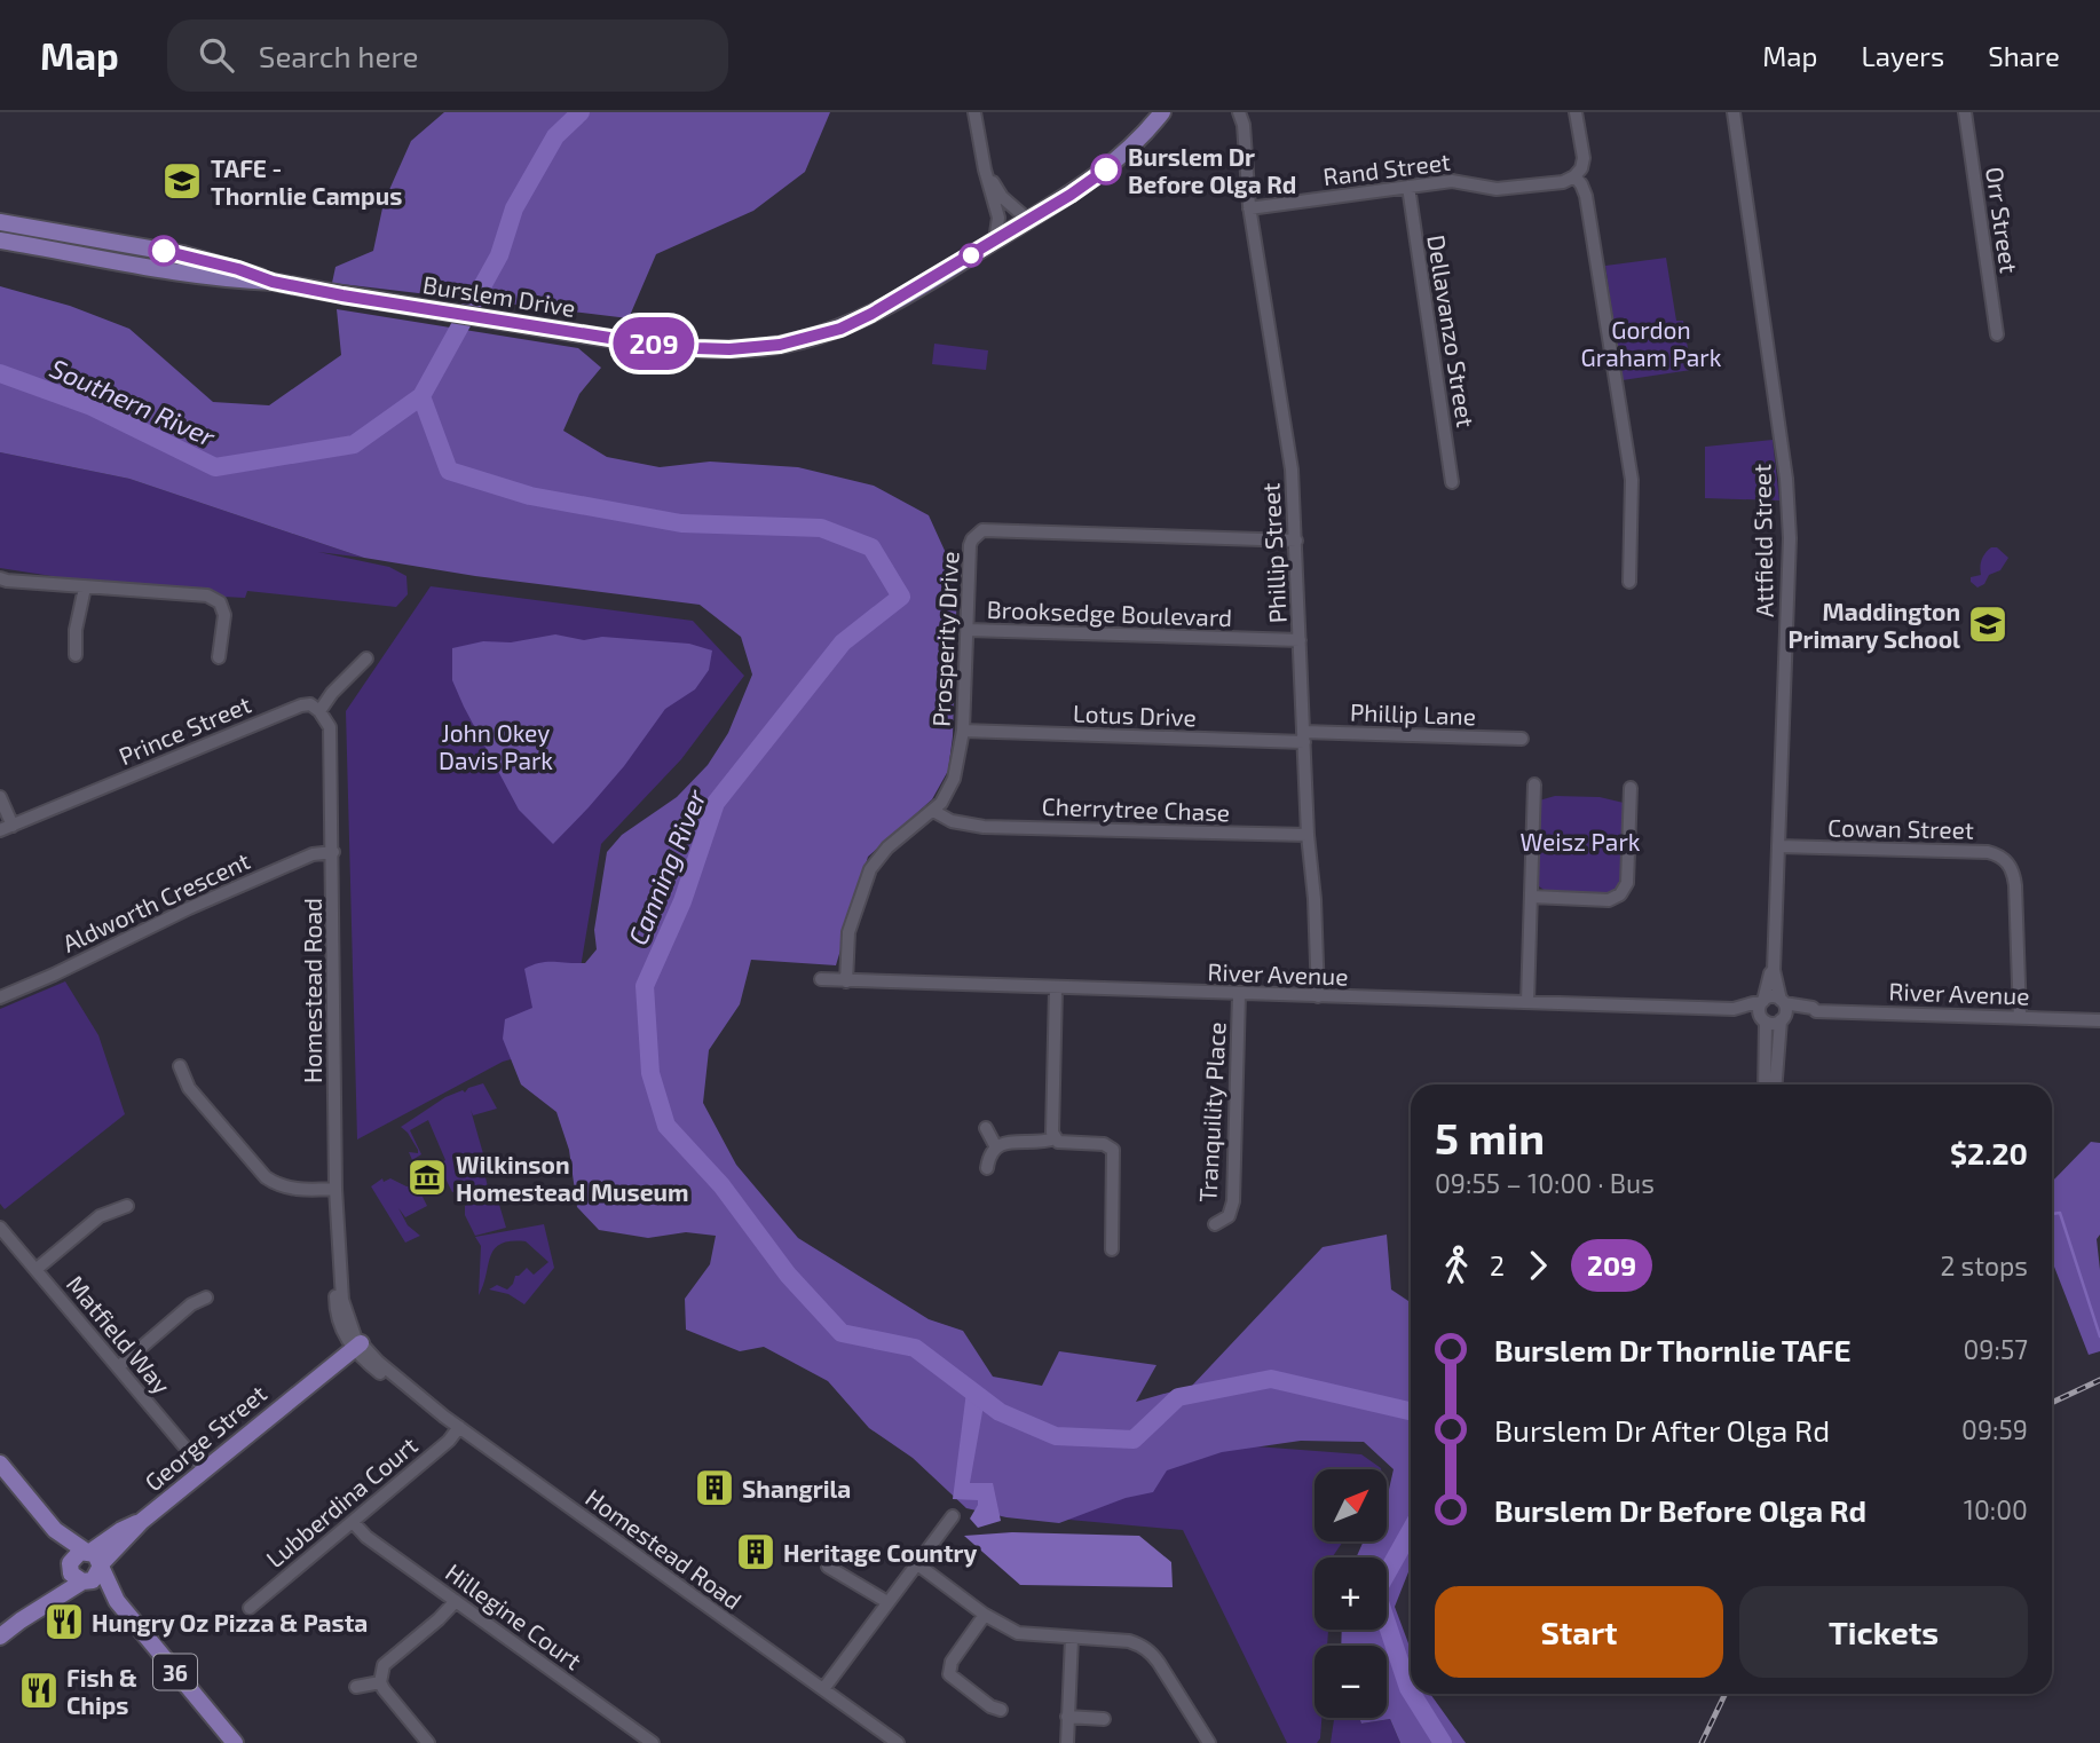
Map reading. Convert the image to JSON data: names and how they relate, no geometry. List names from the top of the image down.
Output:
{
  "streets": {
    "main road": ["Burslem Drive", "George Street", "36"],
    "street": [
      "Rand Street",
      "Orr Street",
      "Dellavanzo Street",
      "Attfield Street",
      "Phillip Street",
      "Brooksedge Boulevard",
      "Prosperity Drive",
      "Phillip Lane",
      "Lotus Drive",
      "Prince Street",
      "Cherrytree Chase",
      "Cowan Street",
      "Aldworth Crescent",
      "River Avenue",
      "Homestead Road",
      "Tranquility Place",
      "Matfield Way",
      "Lubberdina Court",
      "Hillegine Court"
    ]
  },
  "crossings": [
    ["Rand Street", "Dellavanzo Street"],
    ["Rand Street", "Phillip Street"],
    ["Attfield Street", "Cowan Street"],
    ["Attfield Street", "River Avenue"],
    ["Phillip Street", "Brooksedge Boulevard"],
    ["Phillip Street", "Prosperity Drive"],
    ["Phillip Street", "Phillip Lane"],
    ["Phillip Street", "Lotus Drive"],
    ["Phillip Street", "Cherrytree Chase"],
    ["Phillip Street", "River Avenue"],
    ["Brooksedge Boulevard", "Prosperity Drive"],
    ["Prosperity Drive", "Lotus Drive"],
    ["Prosperity Drive", "Cherrytree Chase"],
    ["Prosperity Drive", "River Avenue"],
    ["Phillip Lane", "Lotus Drive"],
    ["Prince Street", "Homestead Road"],
    ["Cowan Street", "River Avenue"],
    ["Aldworth Crescent", "Homestead Road"],
    ["River Avenue", "Tranquility Place"],
    ["Homestead Road", "George Street"],
    ["Homestead Road", "Lubberdina Court"],
    ["Matfield Way", "George Street"],
    ["George Street", "36"],
    ["Lubberdina Court", "Hillegine Court"]
  ],
  "water": ["Southern River", "Canning River"],
  "parks": ["Gordon Graham Park", "John Okey Davis Park", "Weisz Park"],
  "places": {
    "other": ["Burslem Dr Before Olga Rd"],
    "school or university": ["TAFE - Thornlie Campus", "Maddington Primary School"],
    "museum": ["Wilkinson Homestead Museum"],
    "building": ["Shangrila", "Heritage Country"],
    "restaurant": ["Hungry Oz Pizza & Pasta", "Fish & Chips"]
  },
  "lines": ["bus line 209"],
  "north": "top right",
  "page": {
    "header": "Map",
    "search": "Search here",
    "nav": ["Map", "Layers", "Share"],
    "on_map": "209",
    "heading": ["5 min", "09:55 – 10:00 · Bus", "$2.20"],
    "legs": ["2", "209", "2 stops"],
    "list": [
      {
        "name": "Burslem Dr Thornlie TAFE",
        "value": "09:57"
      },
      {
        "name": "Burslem Dr After Olga Rd",
        "value": "09:59"
      },
      {
        "name": "Burslem Dr Before Olga Rd",
        "value": "10:00"
      }
    ],
    "map_buttons": ["+", "−"],
    "buttons": ["Start", "Tickets"]
  }
}
